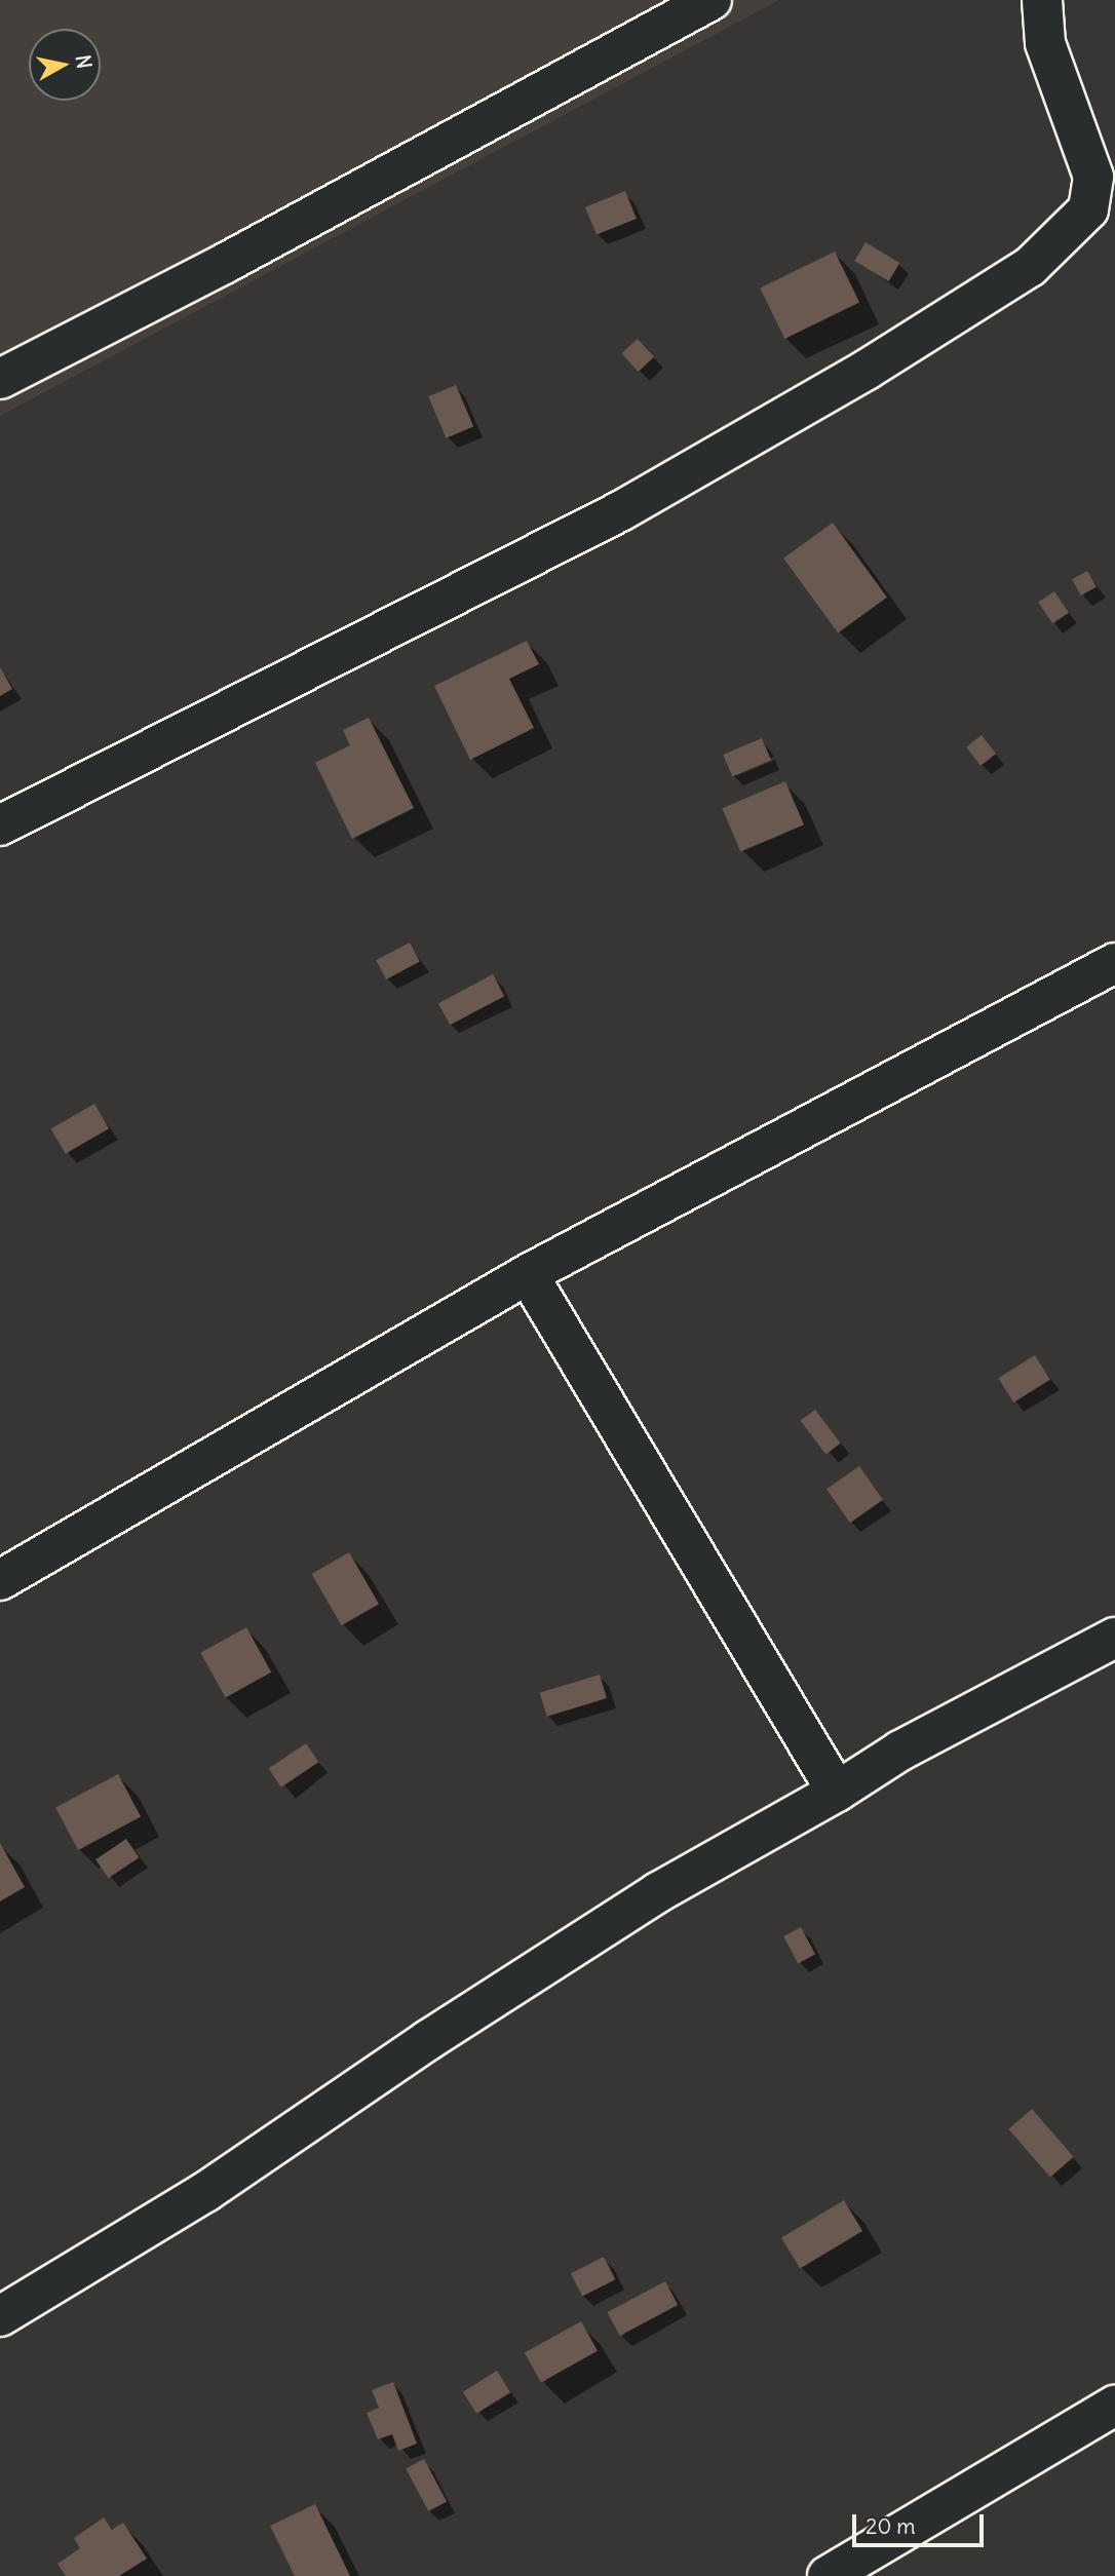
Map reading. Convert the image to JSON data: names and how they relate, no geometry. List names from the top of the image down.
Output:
{
  "scale_bar": "20 m",
  "north": "right"
}
